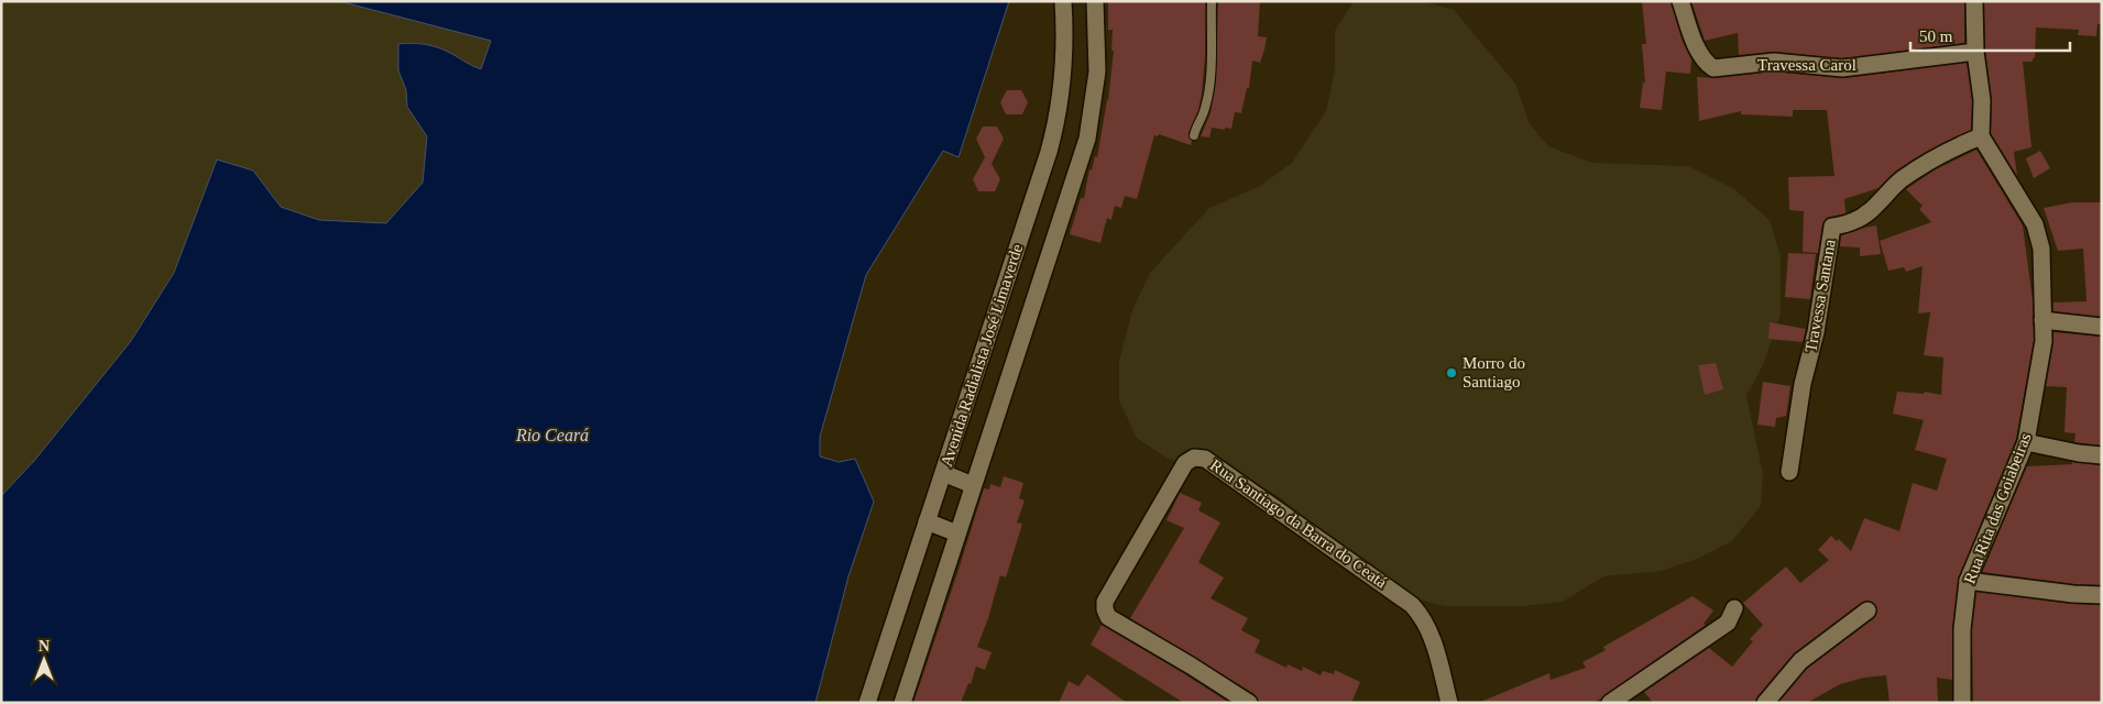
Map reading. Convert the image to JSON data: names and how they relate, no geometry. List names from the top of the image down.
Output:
{
  "streets": {
    "street": [
      "Travessa Carol",
      "Travessa Santana",
      "Avenida Radialista José Limaverde",
      "Rua Rita das Goiabeiras",
      "Rua Santiago da Barra do Ceatá"
    ]
  },
  "crossings": [
    ["Travessa Santana", "Rua Rita das Goiabeiras"]
  ],
  "water": ["Rio Ceará"],
  "places": ["Morro do Santiago"],
  "scale_bar": "50 m",
  "north": "top"
}
